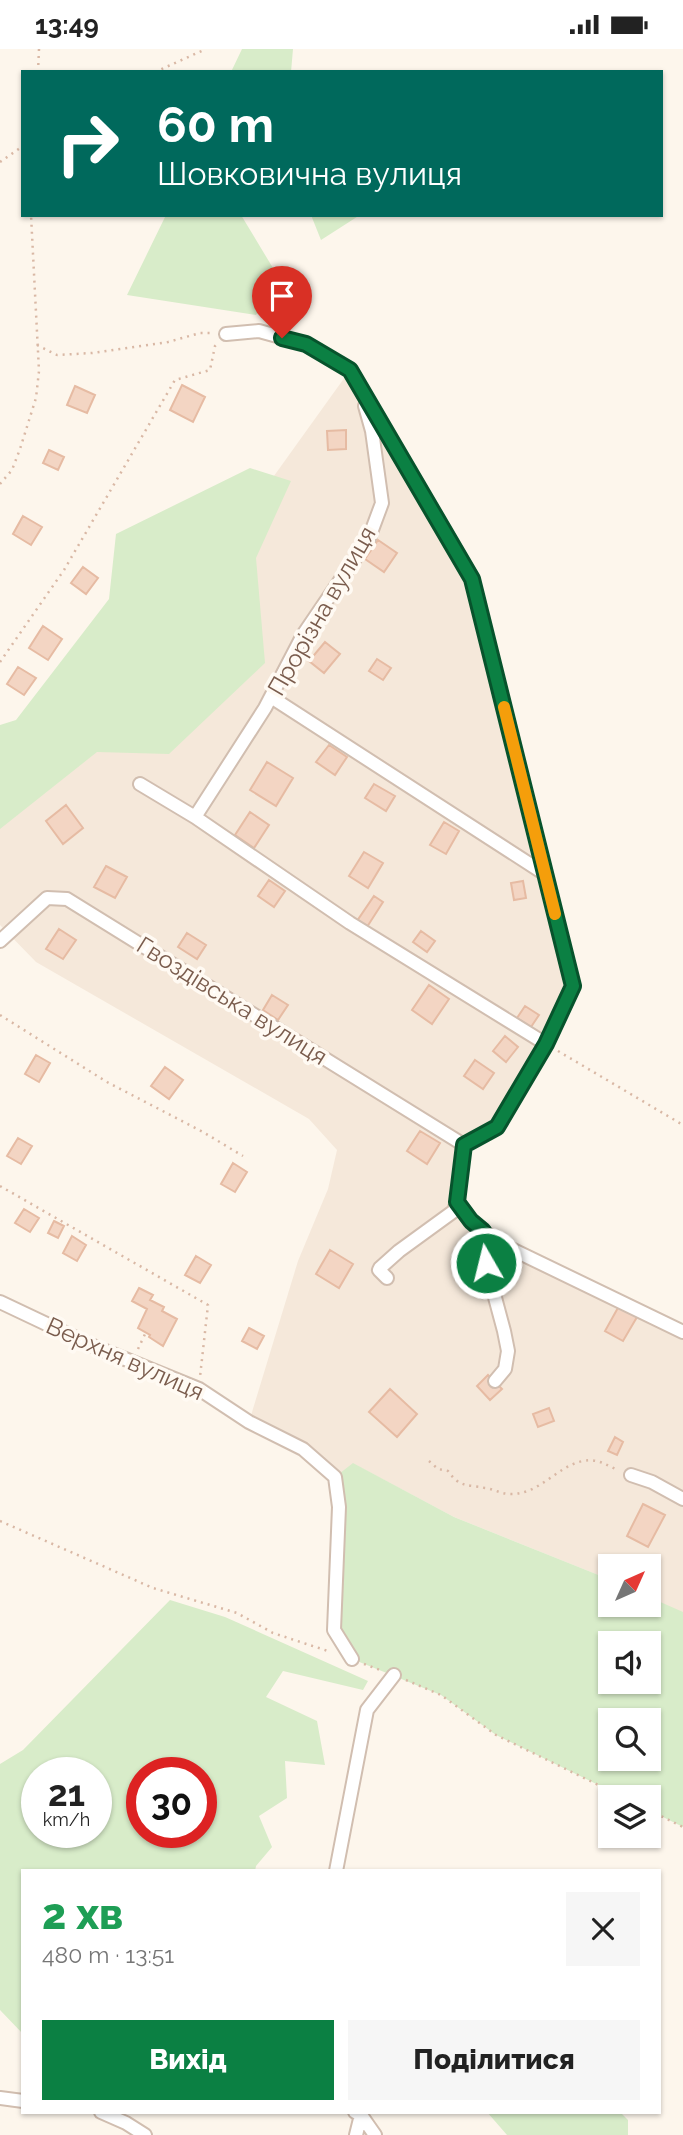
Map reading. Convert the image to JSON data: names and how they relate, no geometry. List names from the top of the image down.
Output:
{
  "streets": {
    "street": ["Прорізна вулиця", "Гвоздівська вулиця", "Верхня вулиця"]
  },
  "north": "top right",
  "page": {
    "status": "13:49",
    "turn": ["60 m", "Шовковична вулиця"],
    "speed": "21 km/h",
    "limit": "30",
    "heading": ["2 хв", "480 m · 13:51"],
    "buttons": ["Вихід", "Поділитися"]
  }
}
